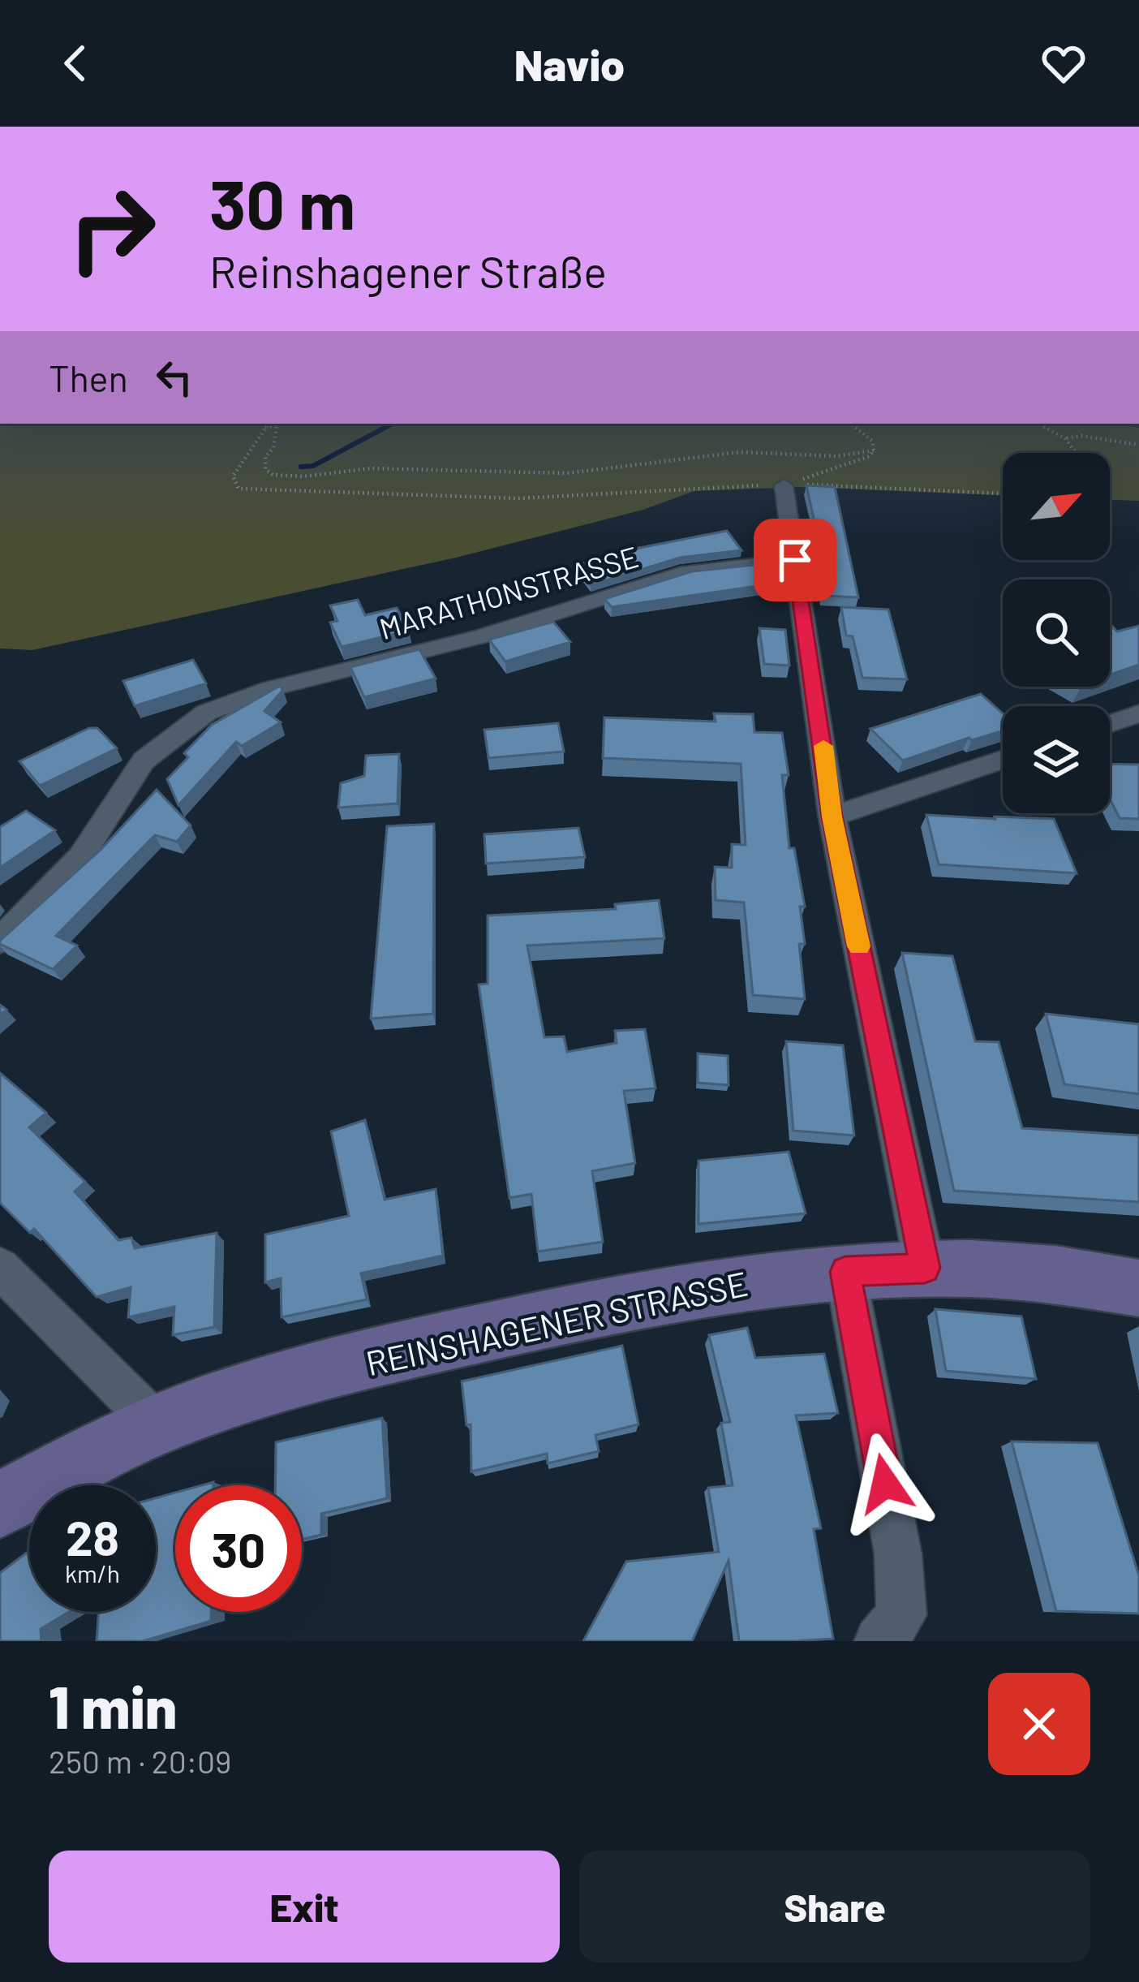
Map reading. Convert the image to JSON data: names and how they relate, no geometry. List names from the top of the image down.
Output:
{
  "streets": {
    "main road": ["REINSHAGENER STRASSE"],
    "street": ["MARATHONSTRASSE"]
  },
  "north": "top right",
  "page": {
    "header": "Navio",
    "turn": ["30 m", "Reinshagener Straße"],
    "then": "Then",
    "speed": "28 km/h",
    "limit": "30",
    "heading": ["1 min", "250 m · 20:09"],
    "buttons": ["Exit", "Share"]
  }
}
